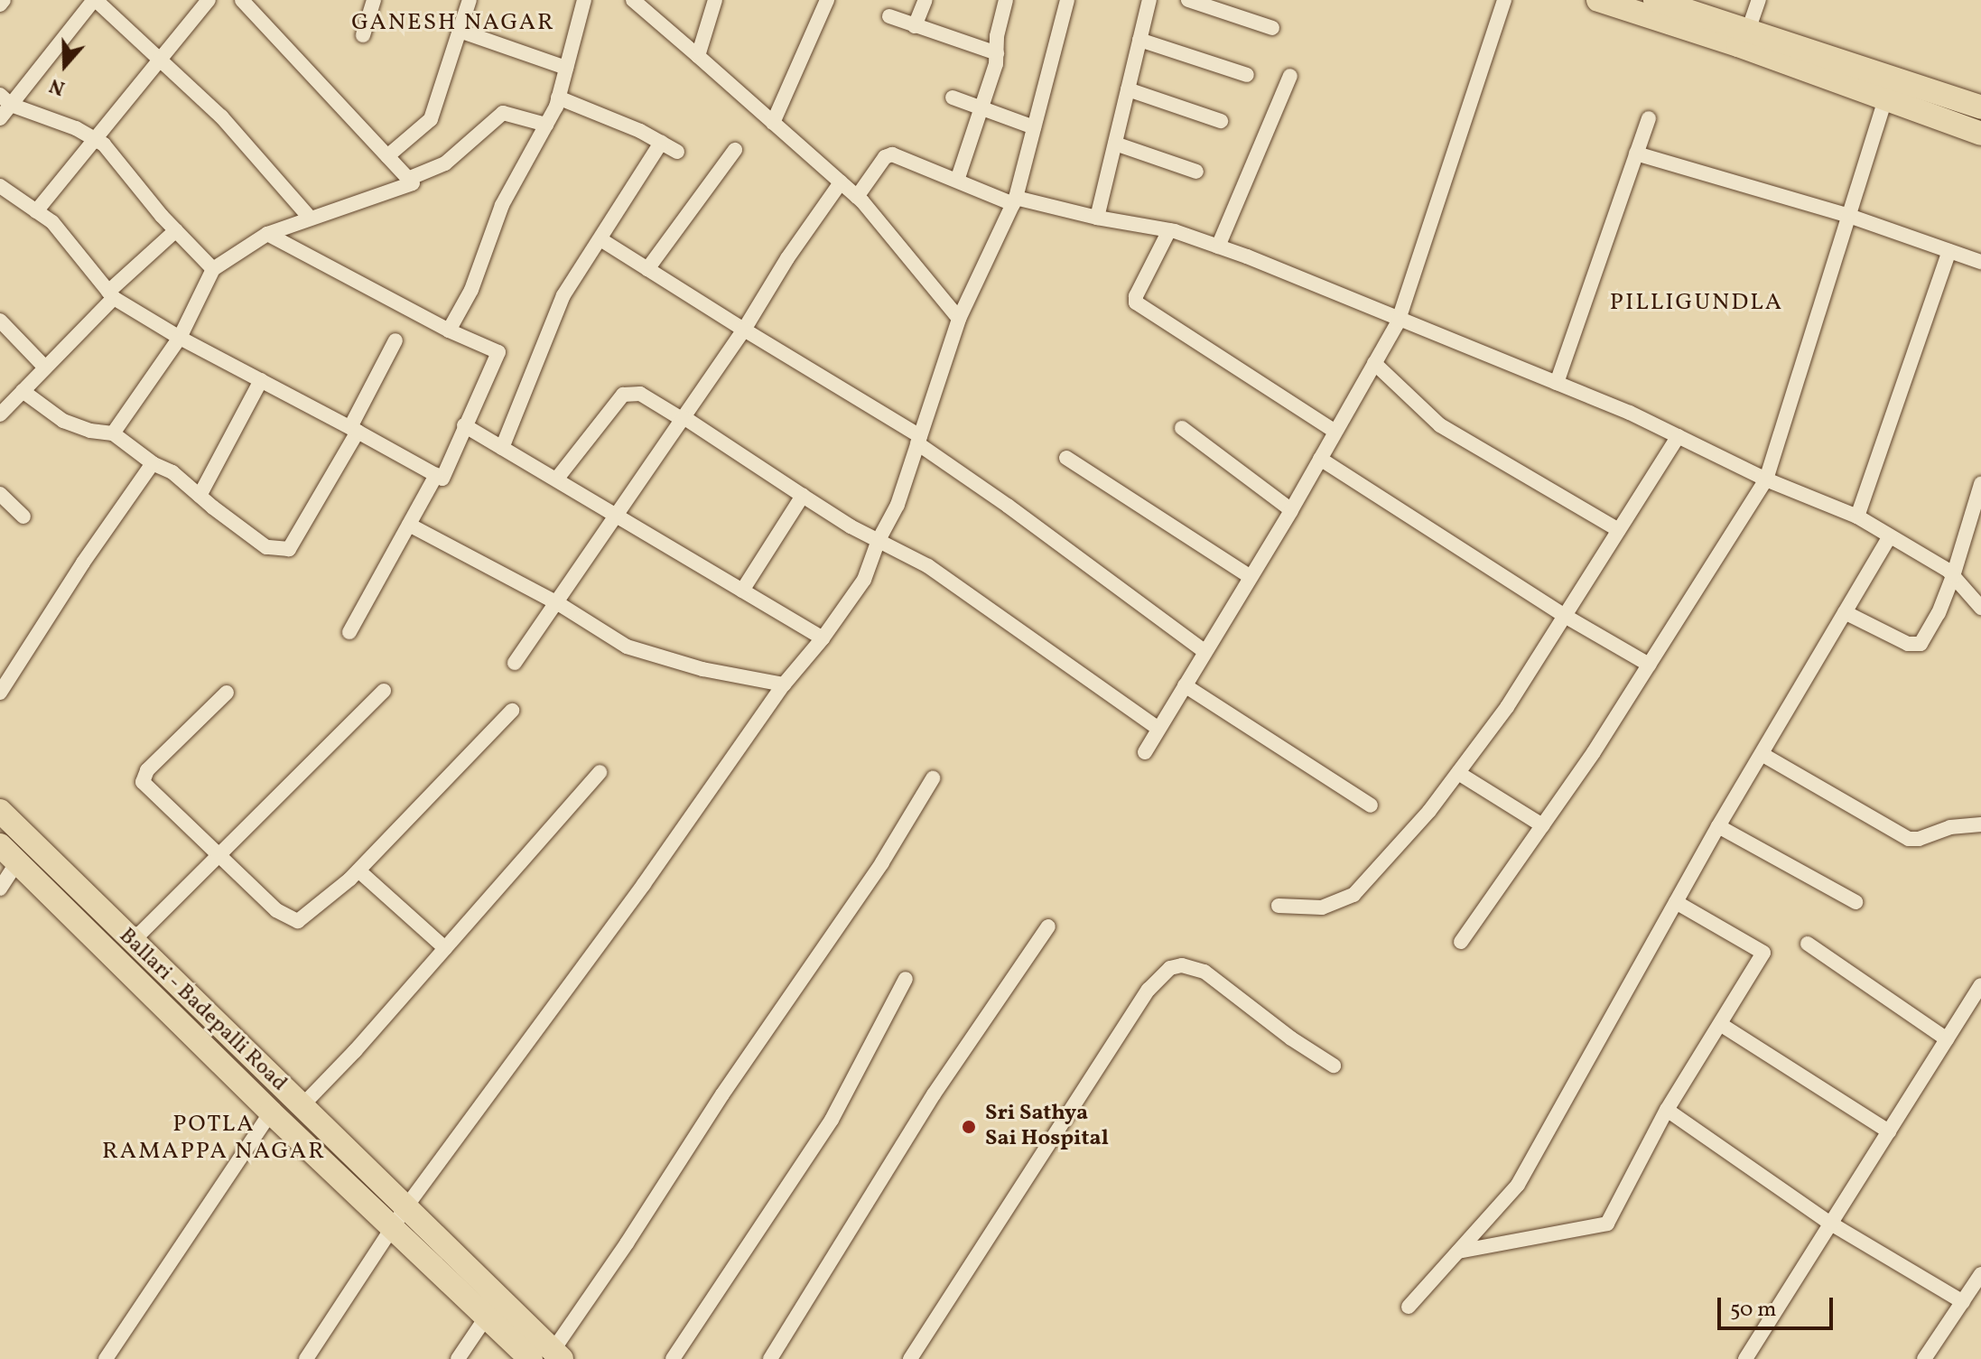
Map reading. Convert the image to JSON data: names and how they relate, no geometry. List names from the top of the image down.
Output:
{
  "streets": {
    "highway": ["Ballari - Badepalli Road"]
  },
  "districts": ["GANESH NAGAR", "PILLIGUNDLA", "POTLA RAMAPPA NAGAR"],
  "places": ["Sri Sathya Sai Hospital"],
  "scale_bar": "50 m",
  "north": "bottom"
}
